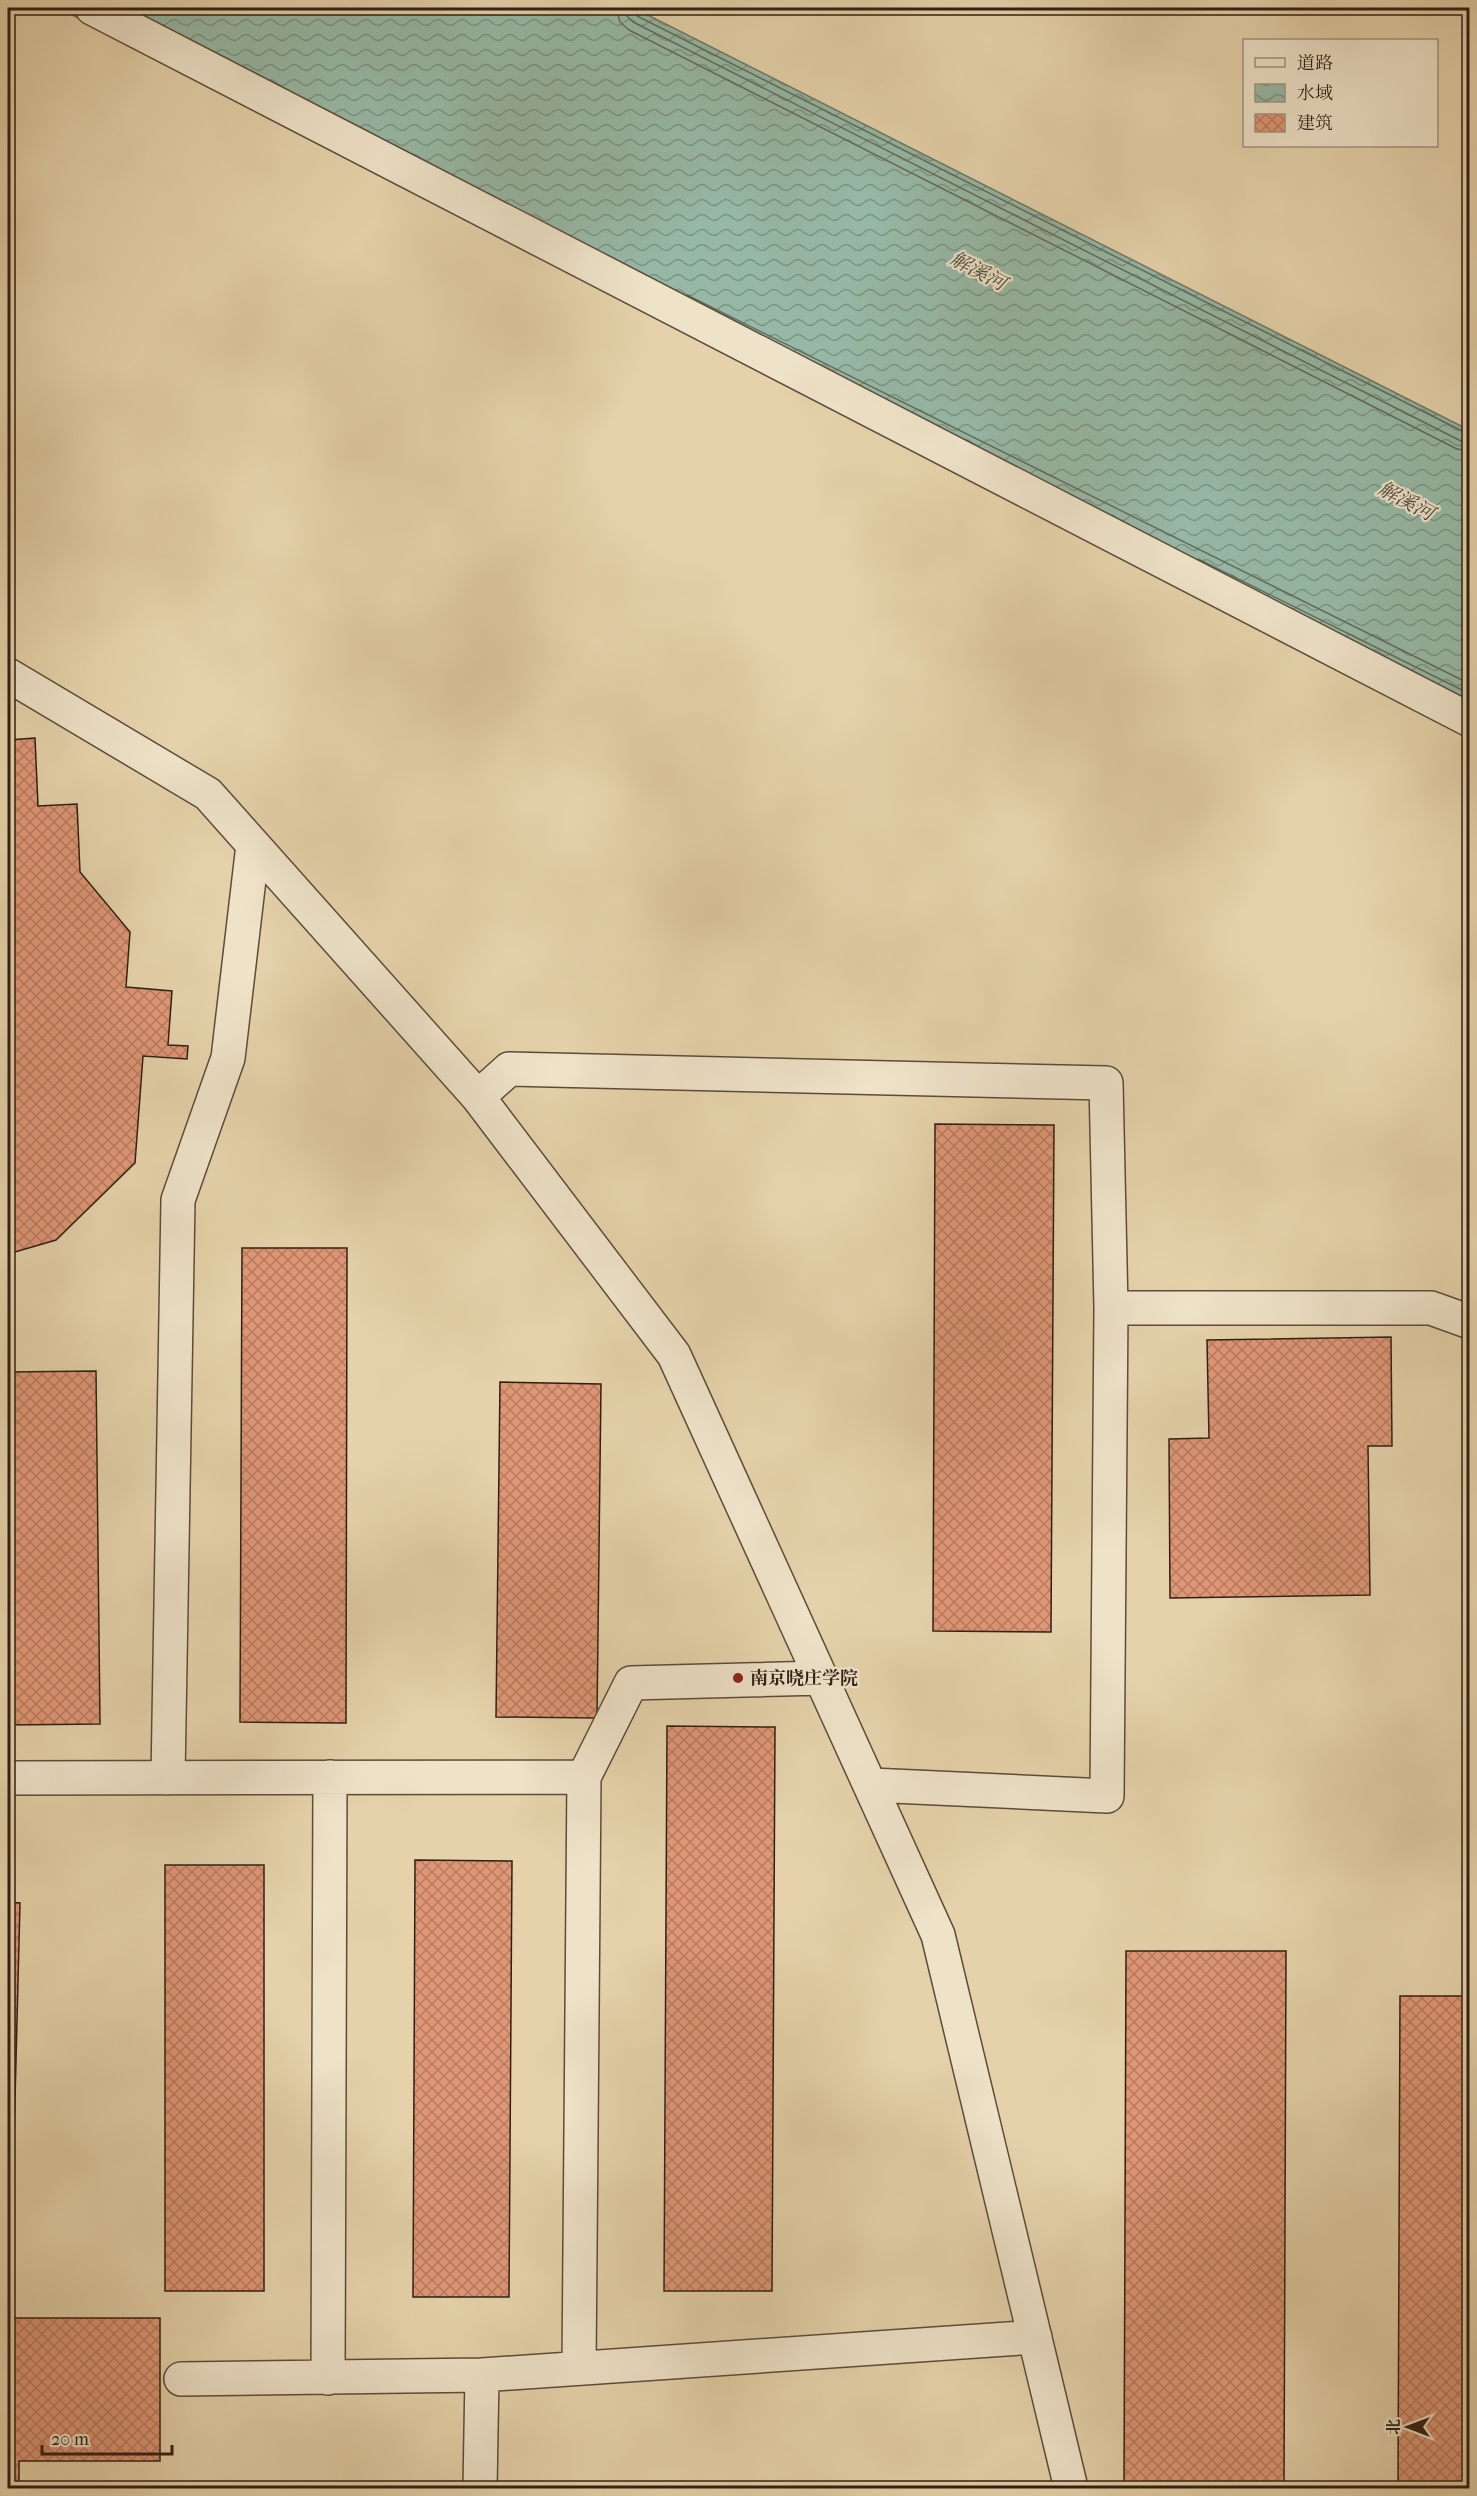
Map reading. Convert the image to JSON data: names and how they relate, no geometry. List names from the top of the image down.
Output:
{
  "water": ["解溪河"],
  "places": ["南京晓庄学院"],
  "legend": ["道路", "水域", "建筑"],
  "scale_bar": "20 m",
  "north": "left"
}
